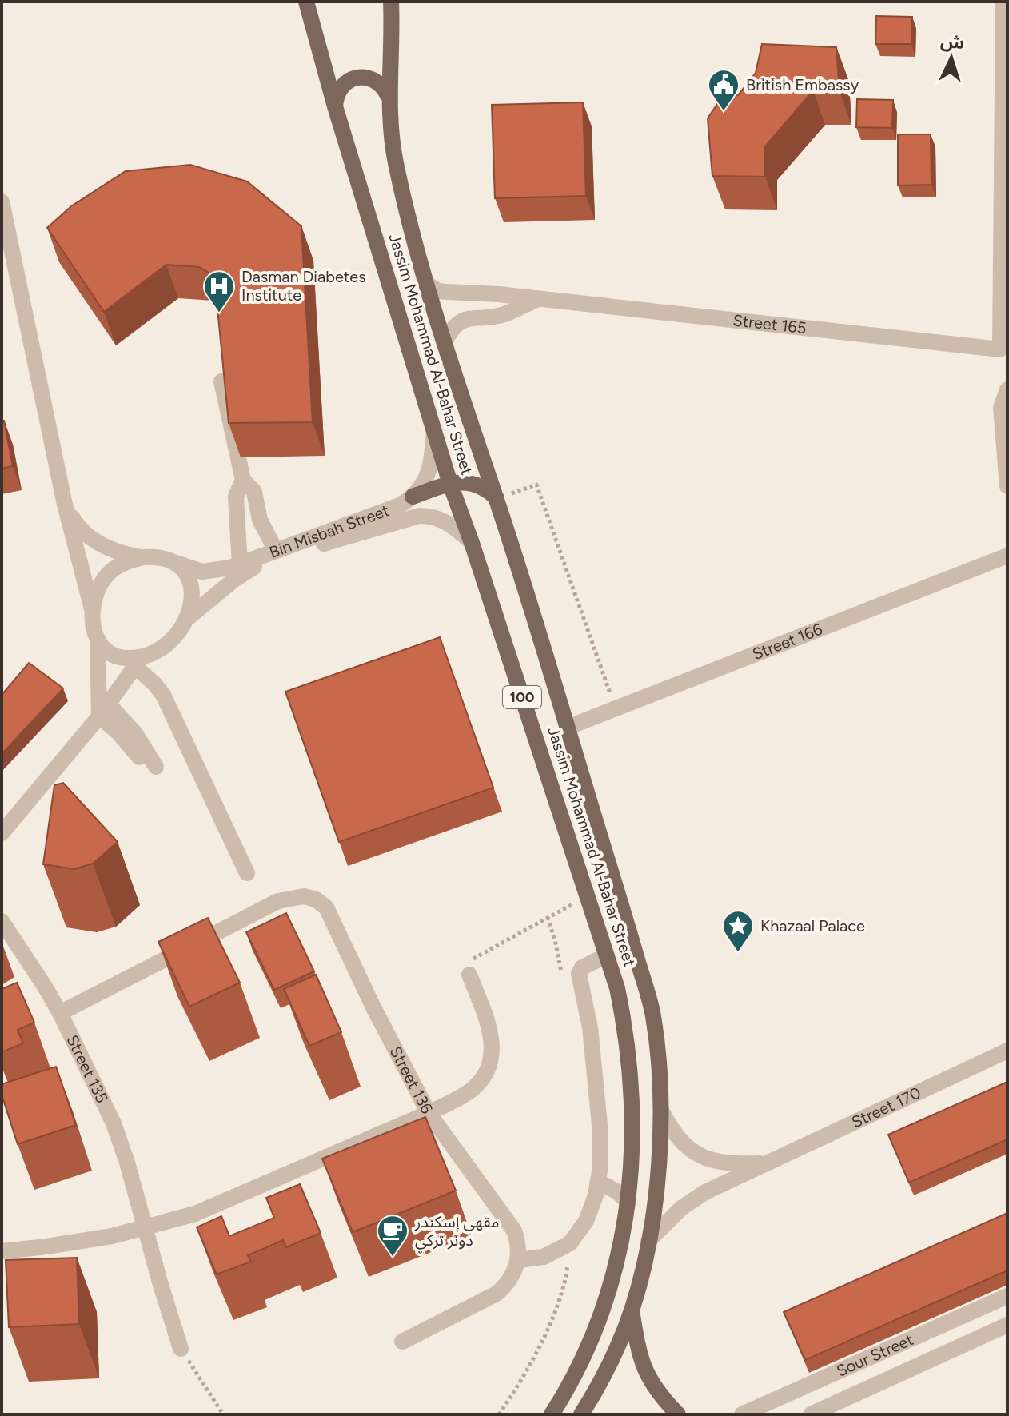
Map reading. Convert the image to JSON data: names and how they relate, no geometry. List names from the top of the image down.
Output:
{
  "streets": {
    "main road": ["Jassim Mohammad Al-Bahar Street", "100"],
    "street": [
      "Street 165",
      "Bin Misbah Street",
      "Street 166",
      "Street 135",
      "Street 136",
      "Street 170",
      "Sour Street"
    ]
  },
  "crossings": [
    ["Street 165", "Jassim Mohammad Al-Bahar Street"],
    ["Jassim Mohammad Al-Bahar Street", "Bin Misbah Street"],
    ["Jassim Mohammad Al-Bahar Street", "Street 166"],
    ["Jassim Mohammad Al-Bahar Street", "Street 170"],
    ["Street 135", "Street 136"]
  ],
  "places": {
    "public building": ["British Embassy"],
    "hospital": ["Dasman Diabetes Institute"],
    "place": ["Khazaal Palace"],
    "cafe": ["مقهى إسكندر دونر تركي"]
  },
  "north": "top"
}
